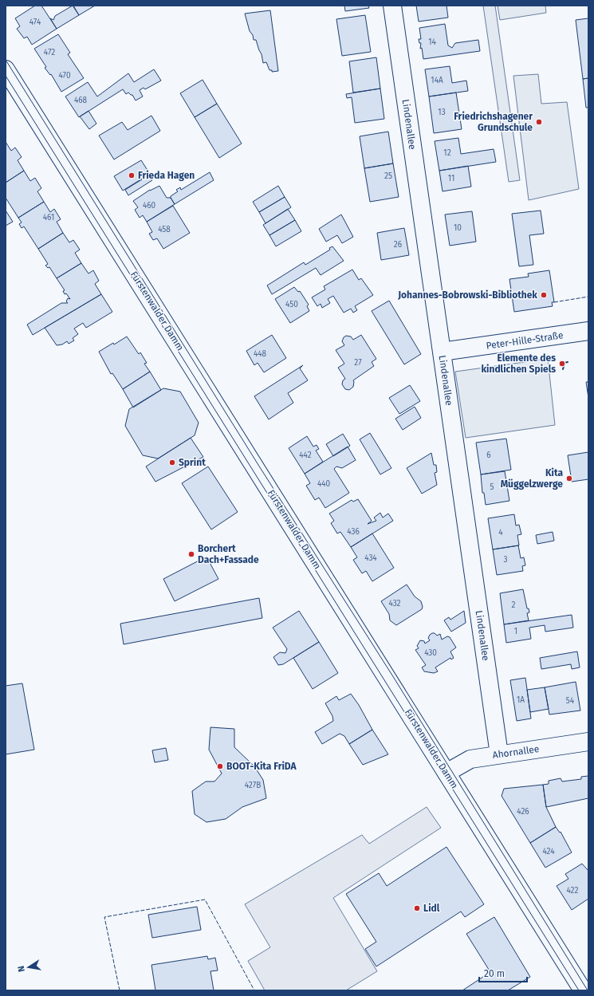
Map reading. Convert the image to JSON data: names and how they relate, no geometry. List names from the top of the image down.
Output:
{
  "streets": {
    "main road": [
      "Lindenallee",
      "Fürstenwalder Damm",
      "Peter-Hille-Straße",
      "Ahornallee"
    ]
  },
  "crossings": [
    ["Lindenallee", "Peter-Hille-Straße"],
    ["Lindenallee", "Ahornallee"],
    ["Fürstenwalder Damm", "Ahornallee"]
  ],
  "places": [
    "Friedrichshagener Grundschule",
    "Frieda Hagen",
    "Johannes-Bobrowski-Bibliothek",
    "Elemente des kindlichen Spiels",
    "Sprint",
    "Kita Müggelzwerge",
    "Borchert Dach+Fassade",
    "BOOT-Kita FriDA",
    "Lidl"
  ],
  "house_numbers": [
    "474",
    "14",
    "472",
    "470",
    "14A",
    "468",
    "13",
    "12",
    "25",
    "11",
    "460",
    "461",
    "10",
    "458",
    "26",
    "450",
    "448",
    "27",
    "442",
    "6",
    "440",
    "5",
    "436",
    "4",
    "434",
    "3",
    "432",
    "2",
    "1",
    "430",
    "1A",
    "54",
    "427B",
    "426",
    "424",
    "422"
  ],
  "scale_bar": "20 m",
  "north": "left"
}
